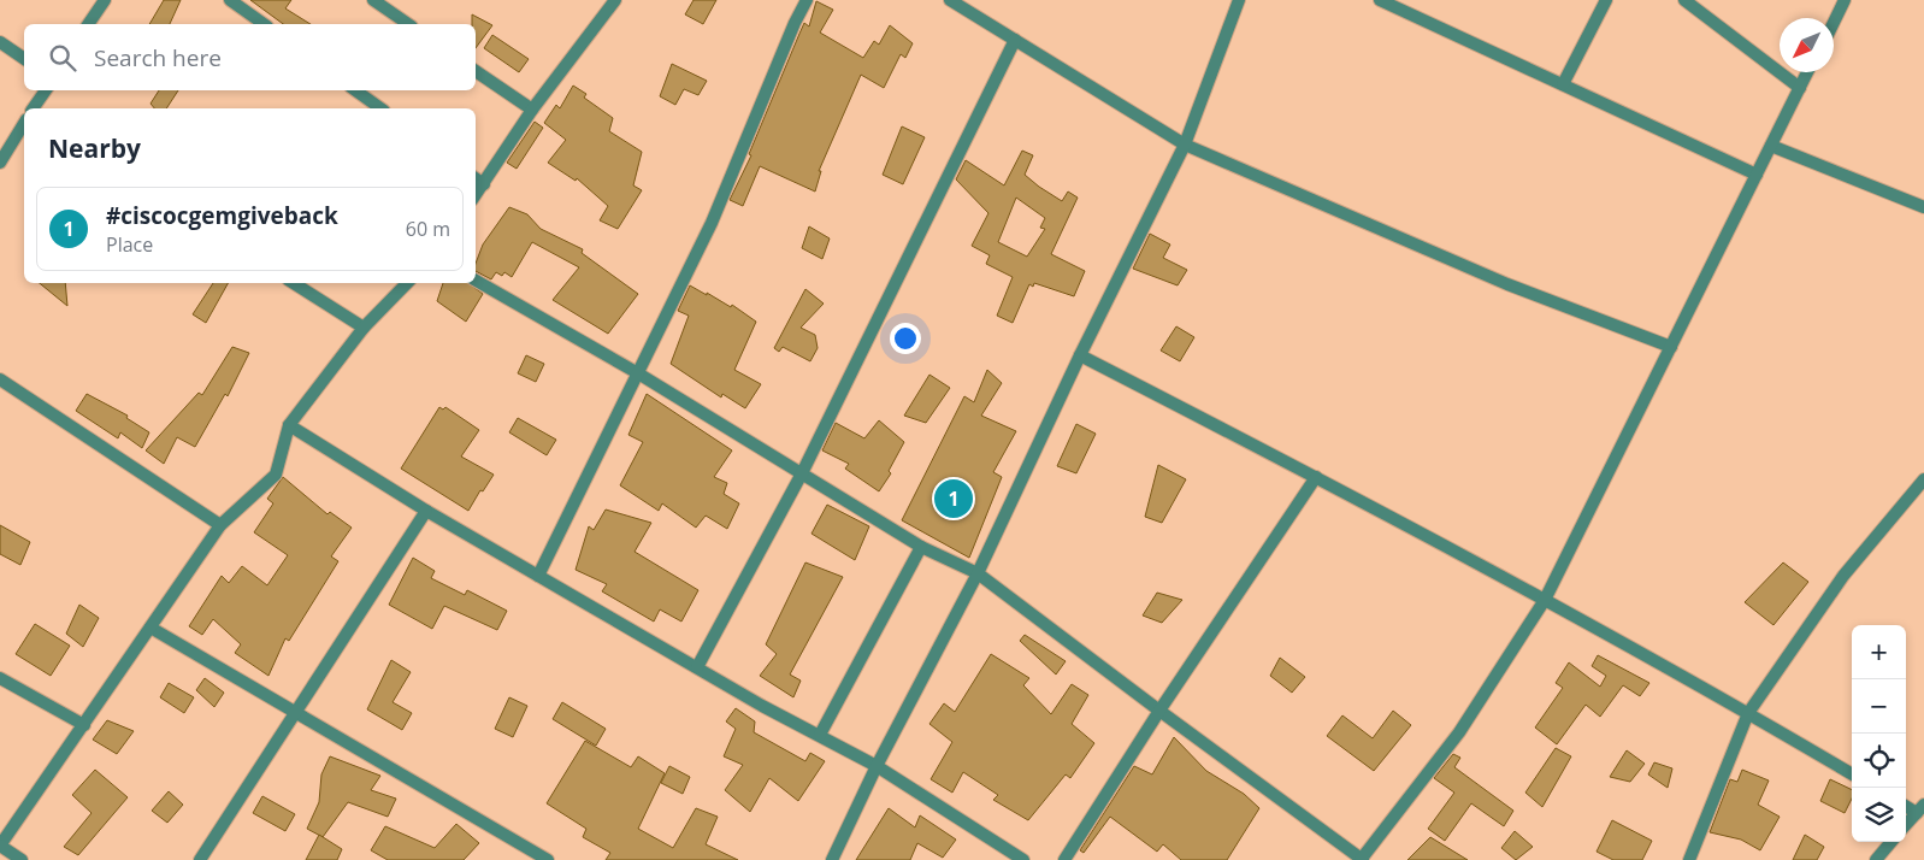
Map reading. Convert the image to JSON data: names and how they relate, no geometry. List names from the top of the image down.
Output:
{
  "north": "bottom left",
  "page": {
    "search": "Search here",
    "heading": "Nearby",
    "list": [
      {
        "mark": "1",
        "name": "#ciscocgemgiveback",
        "note": "Place",
        "value": "60 m"
      }
    ],
    "pins": "1",
    "map_buttons": ["+", "−"]
  }
}
